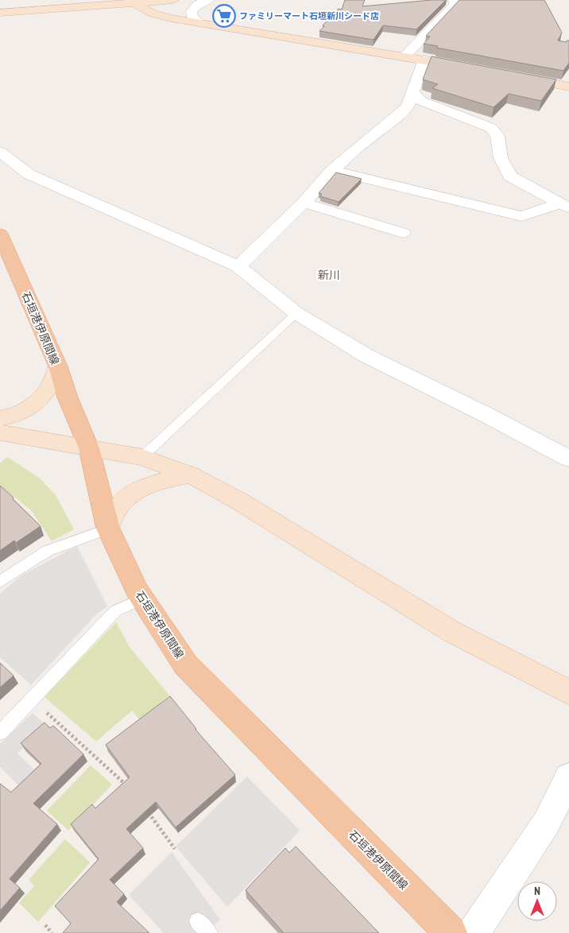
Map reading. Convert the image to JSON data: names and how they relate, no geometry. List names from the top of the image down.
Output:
{
  "streets": {
    "main road": ["石垣港伊原間線"]
  },
  "districts": ["新川"],
  "places": {
    "supermarket": ["ファミリーマート石垣新川シード店"]
  },
  "north": "top"
}
